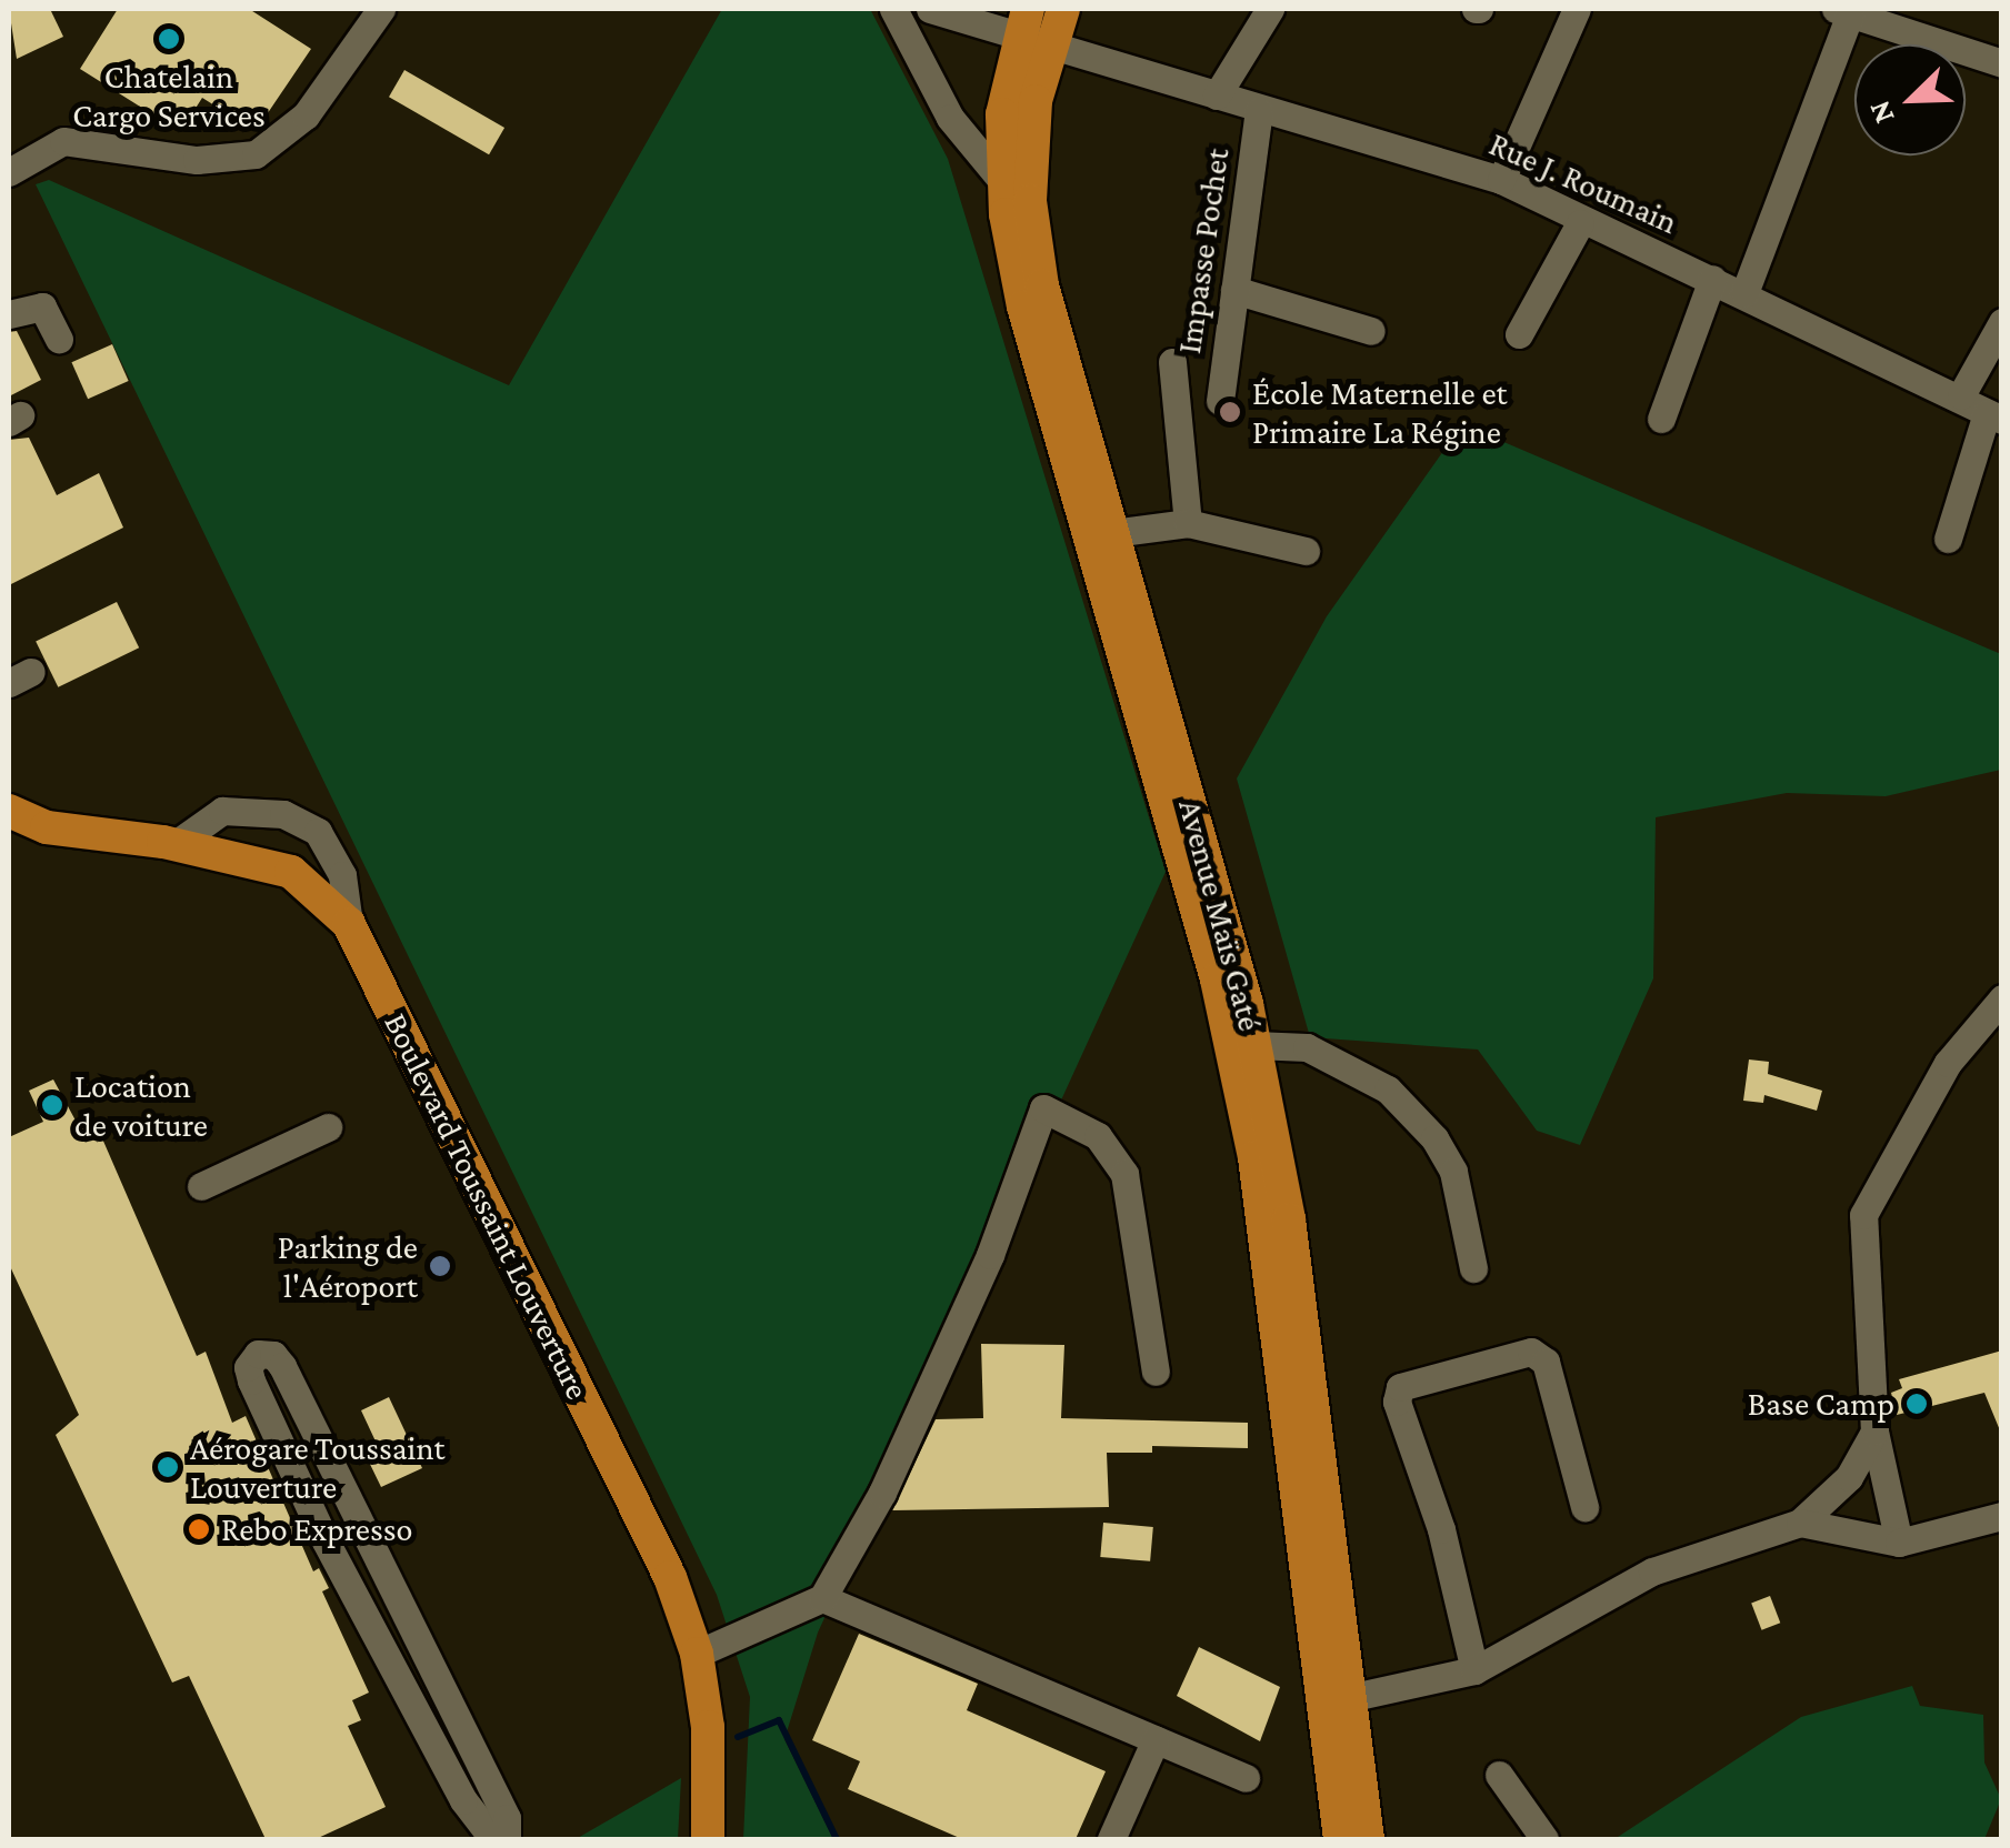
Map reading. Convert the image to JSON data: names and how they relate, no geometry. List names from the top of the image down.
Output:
{
  "streets": {
    "main road": ["Avenue Maïs Gaté", "Boulevard Toussaint Louverture"],
    "street": ["Rue J. Roumain", "Impasse Pochet"]
  },
  "crossings": [
    ["Rue J. Roumain", "Impasse Pochet"],
    ["Rue J. Roumain", "Avenue Maïs Gaté"]
  ],
  "places": [
    "Chatelain Cargo Services",
    "École Maternelle et Primaire La Régine",
    "Location de voiture",
    "Parking de l'Aéroport",
    "Base Camp",
    "Aérogare Toussaint Louverture",
    "Rebo Expresso"
  ],
  "north": "bottom left"
}
